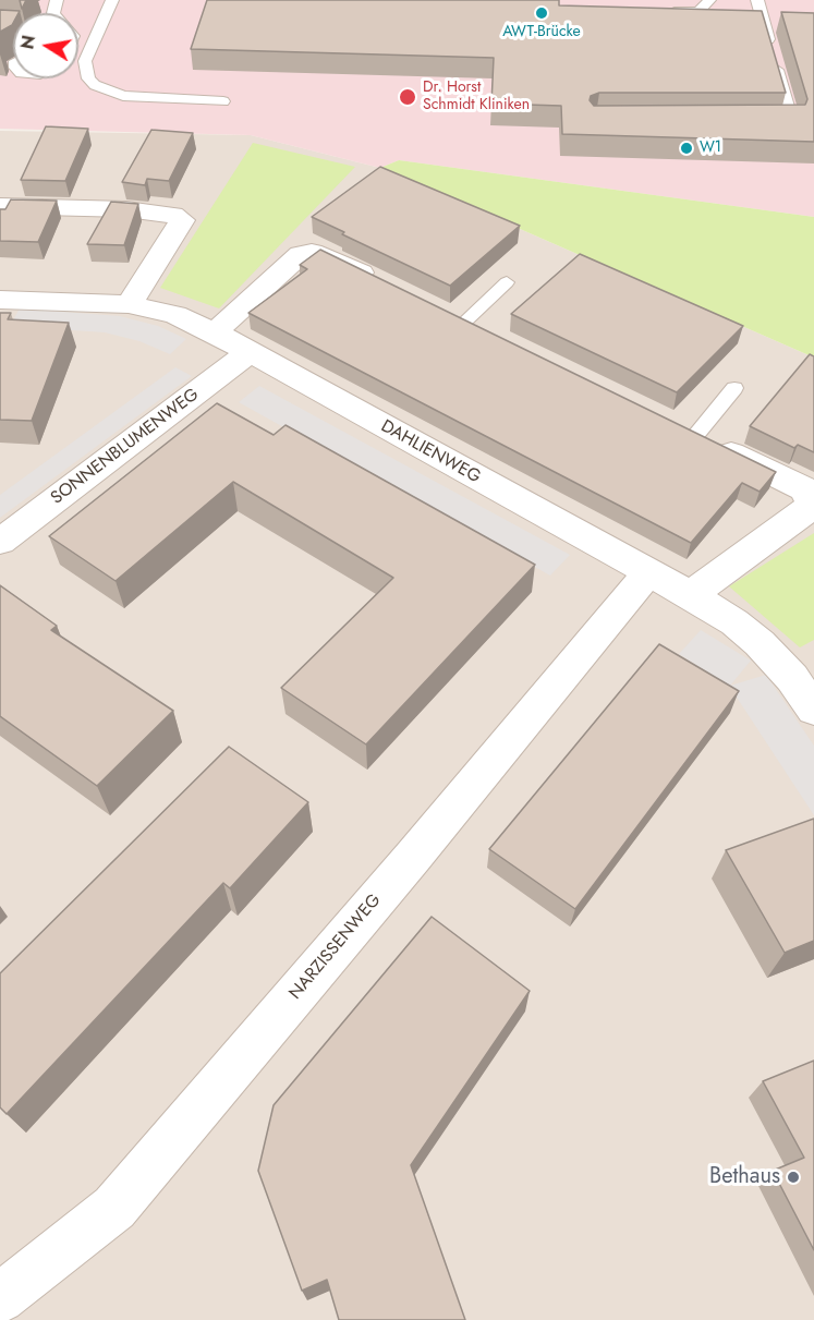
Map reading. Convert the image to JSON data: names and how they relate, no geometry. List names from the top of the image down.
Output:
{
  "streets": {
    "street": ["SONNENBLUMENWEG", "DAHLIENWEG", "NARZISSENWEG"]
  },
  "crossings": [
    ["SONNENBLUMENWEG", "DAHLIENWEG"],
    ["DAHLIENWEG", "NARZISSENWEG"]
  ],
  "places": [
    "AWT-Brücke",
    "Dr. Horst Schmidt Kliniken",
    "W1",
    "Bethaus"
  ],
  "north": "left"
}
